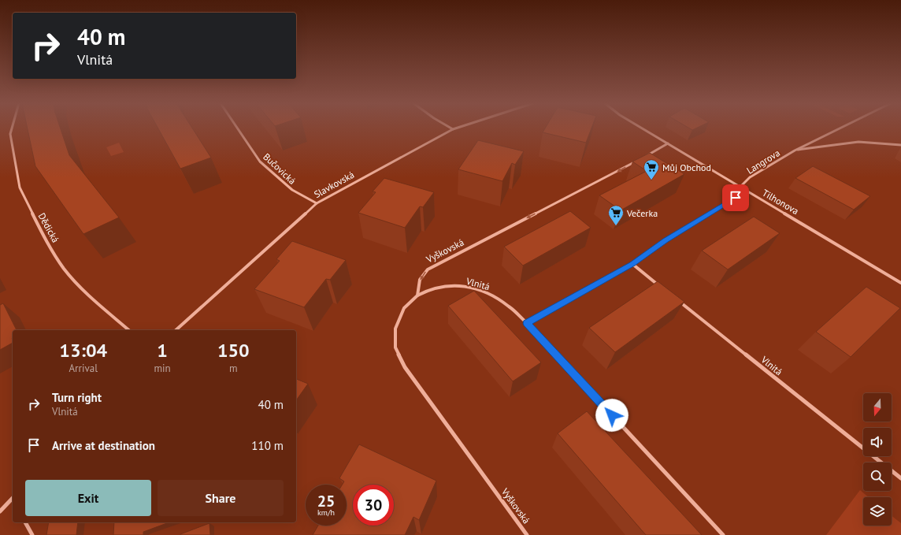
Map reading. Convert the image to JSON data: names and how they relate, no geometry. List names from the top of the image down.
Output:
{
  "streets": {
    "street": [
      "Langrova",
      "Bučovická",
      "Slavkovská",
      "Tilhonova",
      "Dědická",
      "Vyškovská",
      "Vlnitá"
    ]
  },
  "crossings": [
    ["Langrova", "Tilhonova"],
    ["Bučovická", "Slavkovská"],
    ["Vyškovská", "Vlnitá"]
  ],
  "one_way": ["Vyškovská"],
  "places": {
    "supermarket": ["Můj Obchod", "Večerka"]
  },
  "north": "bottom",
  "page": {
    "turn": ["40 m", "Vlnitá"],
    "eta": [
      "13:04",
      "Arrival",
      "1",
      "min",
      "150",
      "m"
    ],
    "list": [
      {
        "name": "Turn right",
        "note": "Vlnitá",
        "value": "40 m"
      },
      {
        "name": "Arrive at destination",
        "value": "110 m"
      }
    ],
    "buttons": ["Exit", "Share"],
    "speed": "25 km/h",
    "limit": "30"
  }
}
